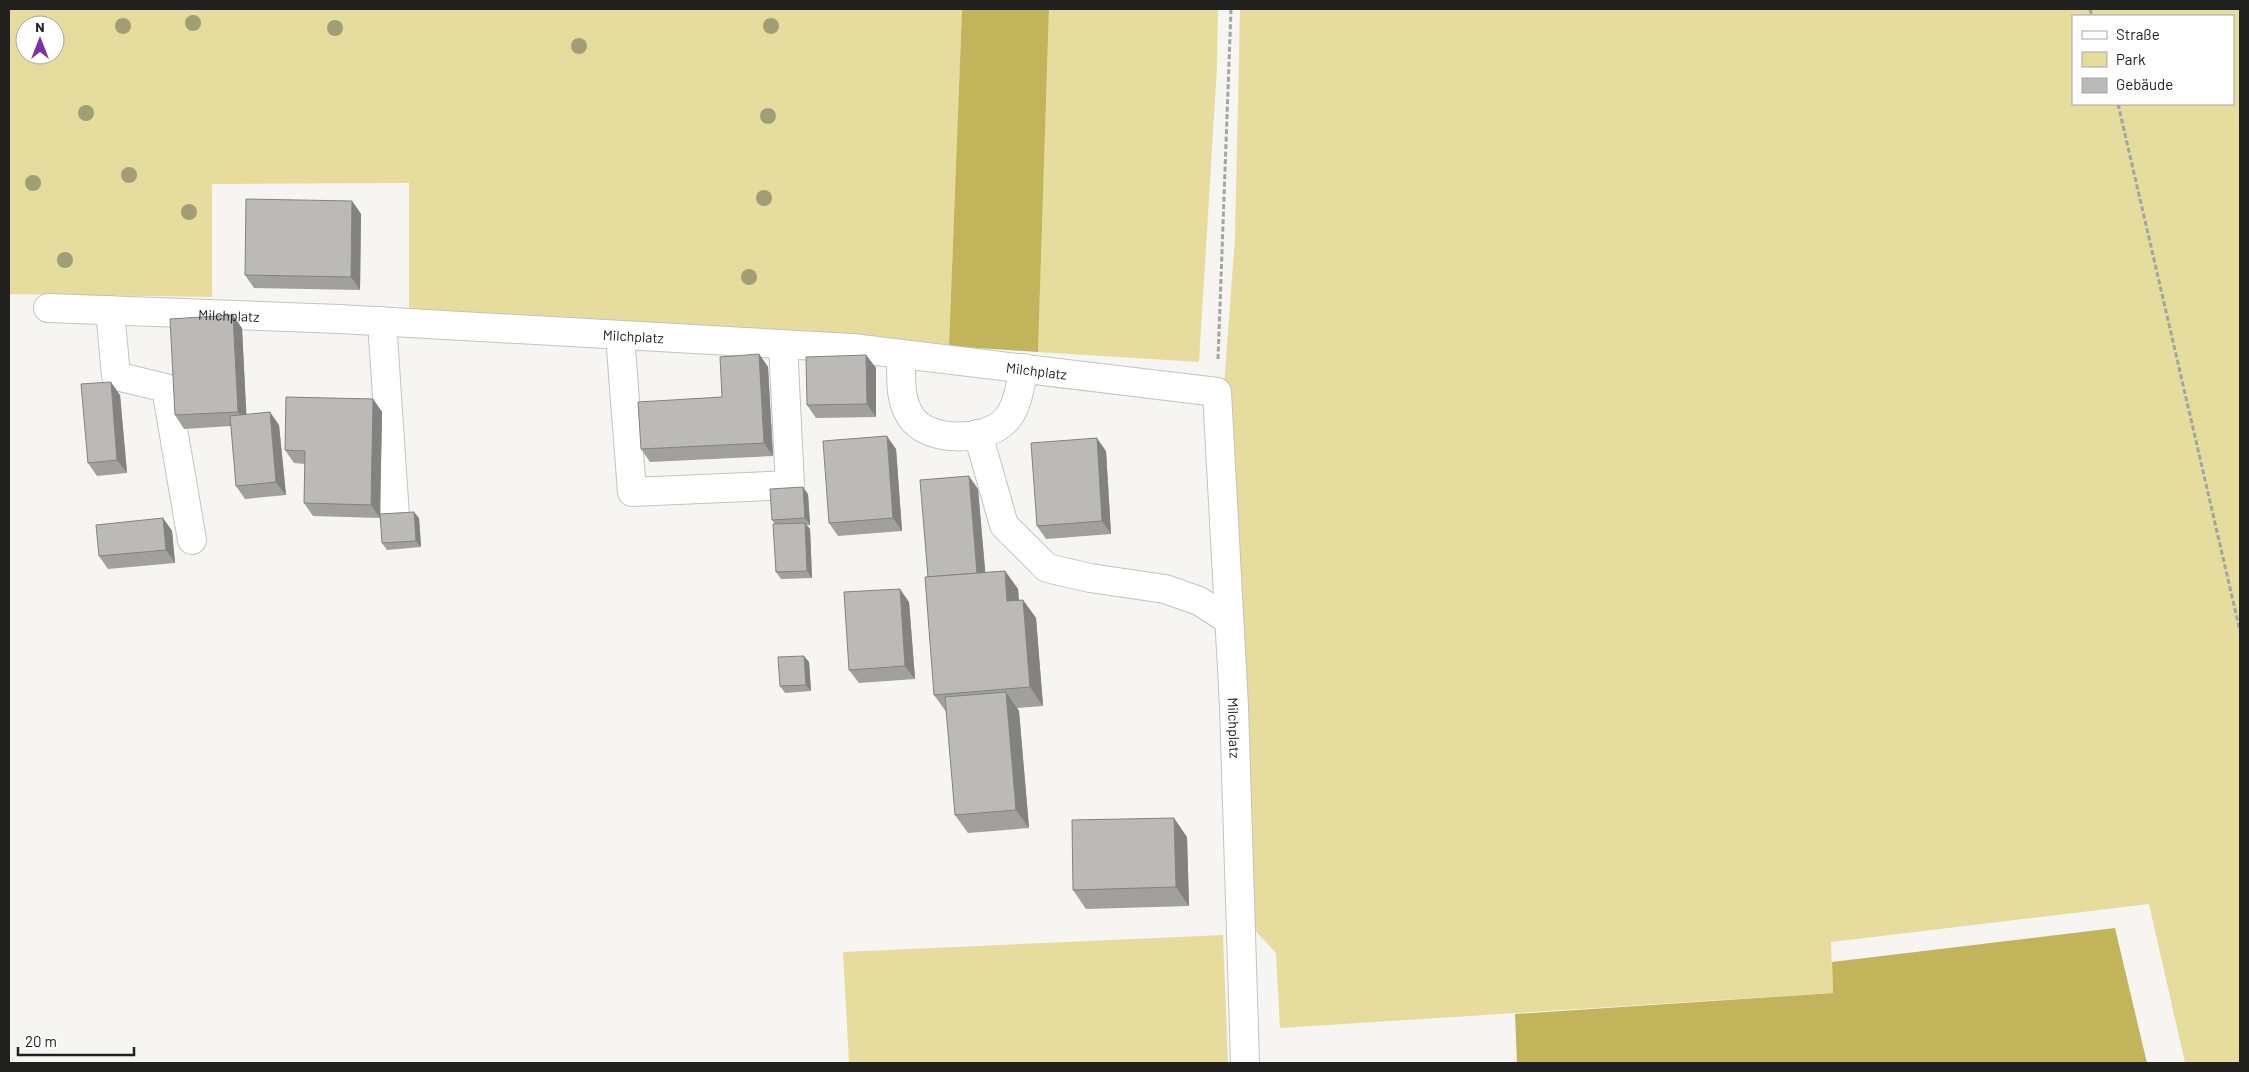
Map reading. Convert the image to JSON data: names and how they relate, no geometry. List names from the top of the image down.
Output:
{
  "streets": {
    "street": ["Milchplatz"]
  },
  "legend": ["Straße", "Park", "Gebäude"],
  "scale_bar": "20 m",
  "north": "top"
}
